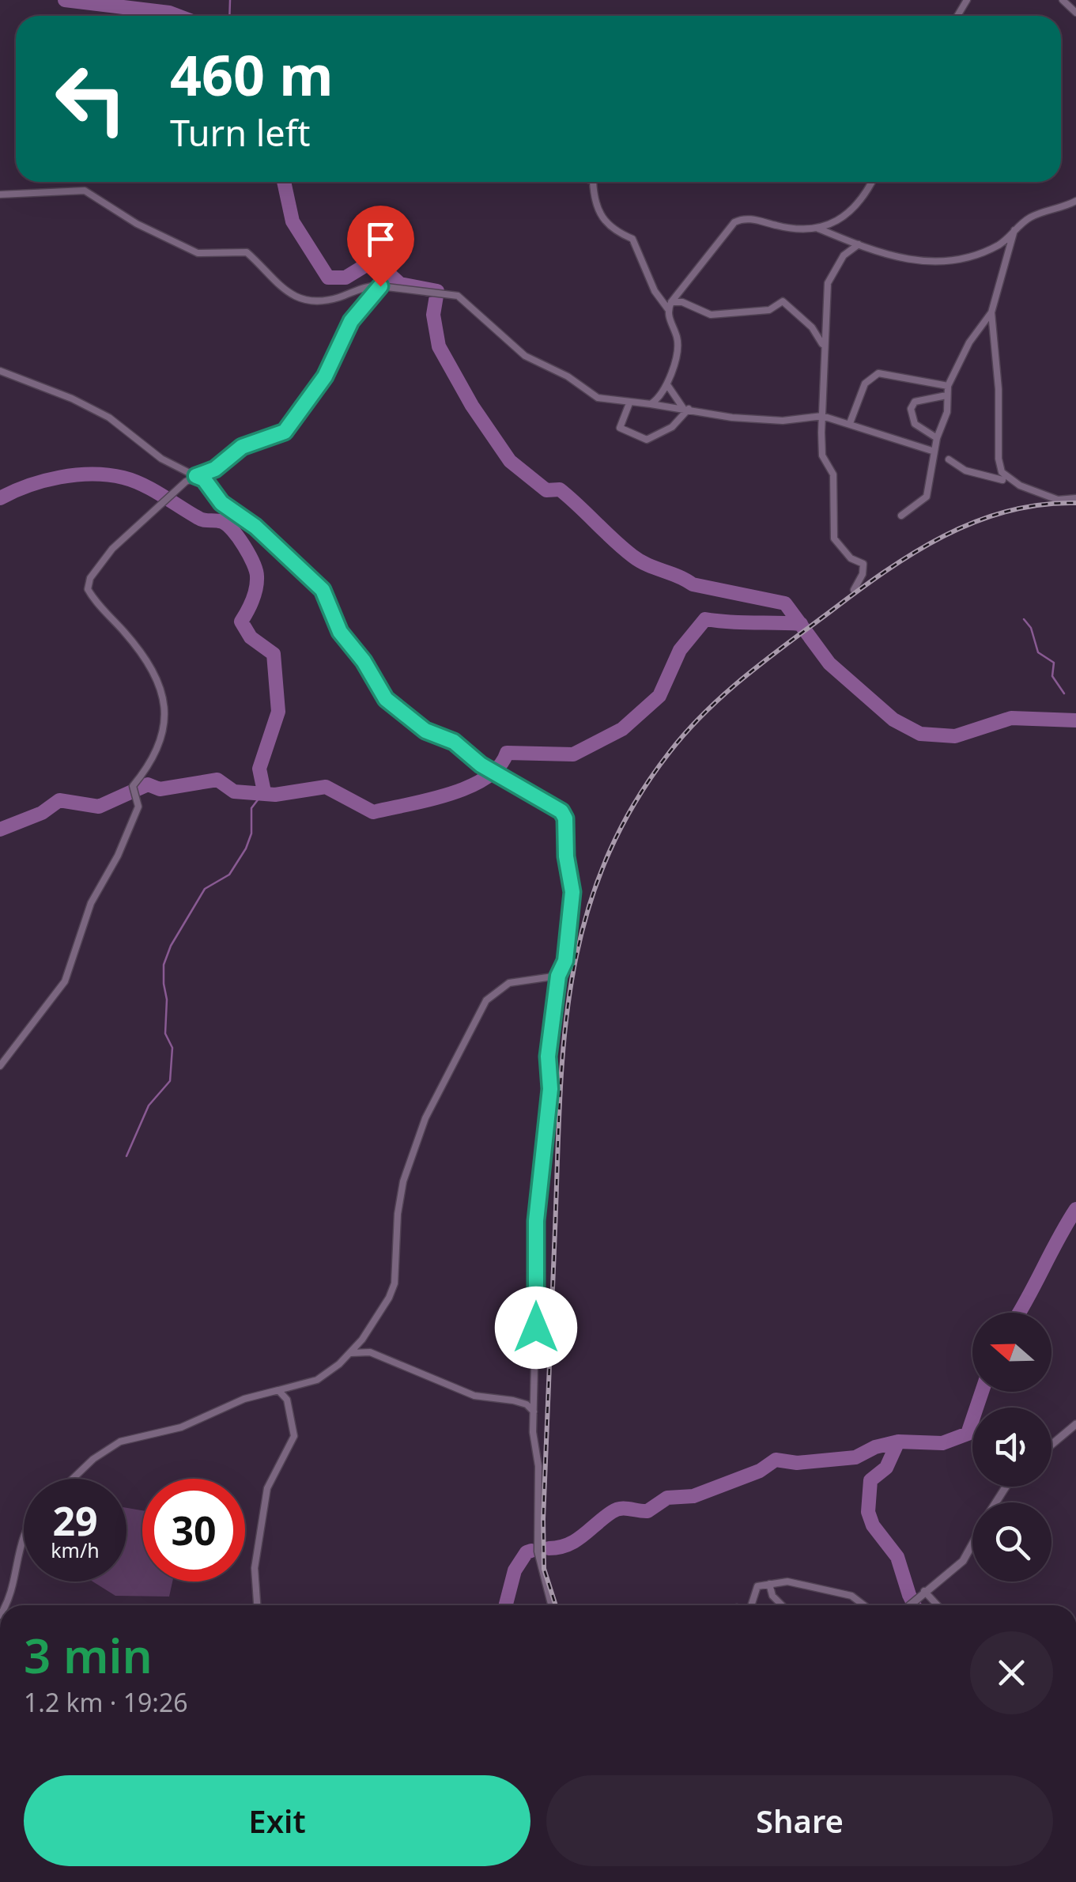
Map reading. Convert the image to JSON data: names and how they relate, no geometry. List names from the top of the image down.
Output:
{
  "north": "left",
  "page": {
    "turn": ["460 m", "Turn left"],
    "speed": "29 km/h",
    "limit": "30",
    "heading": ["3 min", "1.2 km · 19:26"],
    "buttons": ["Exit", "Share"]
  }
}
